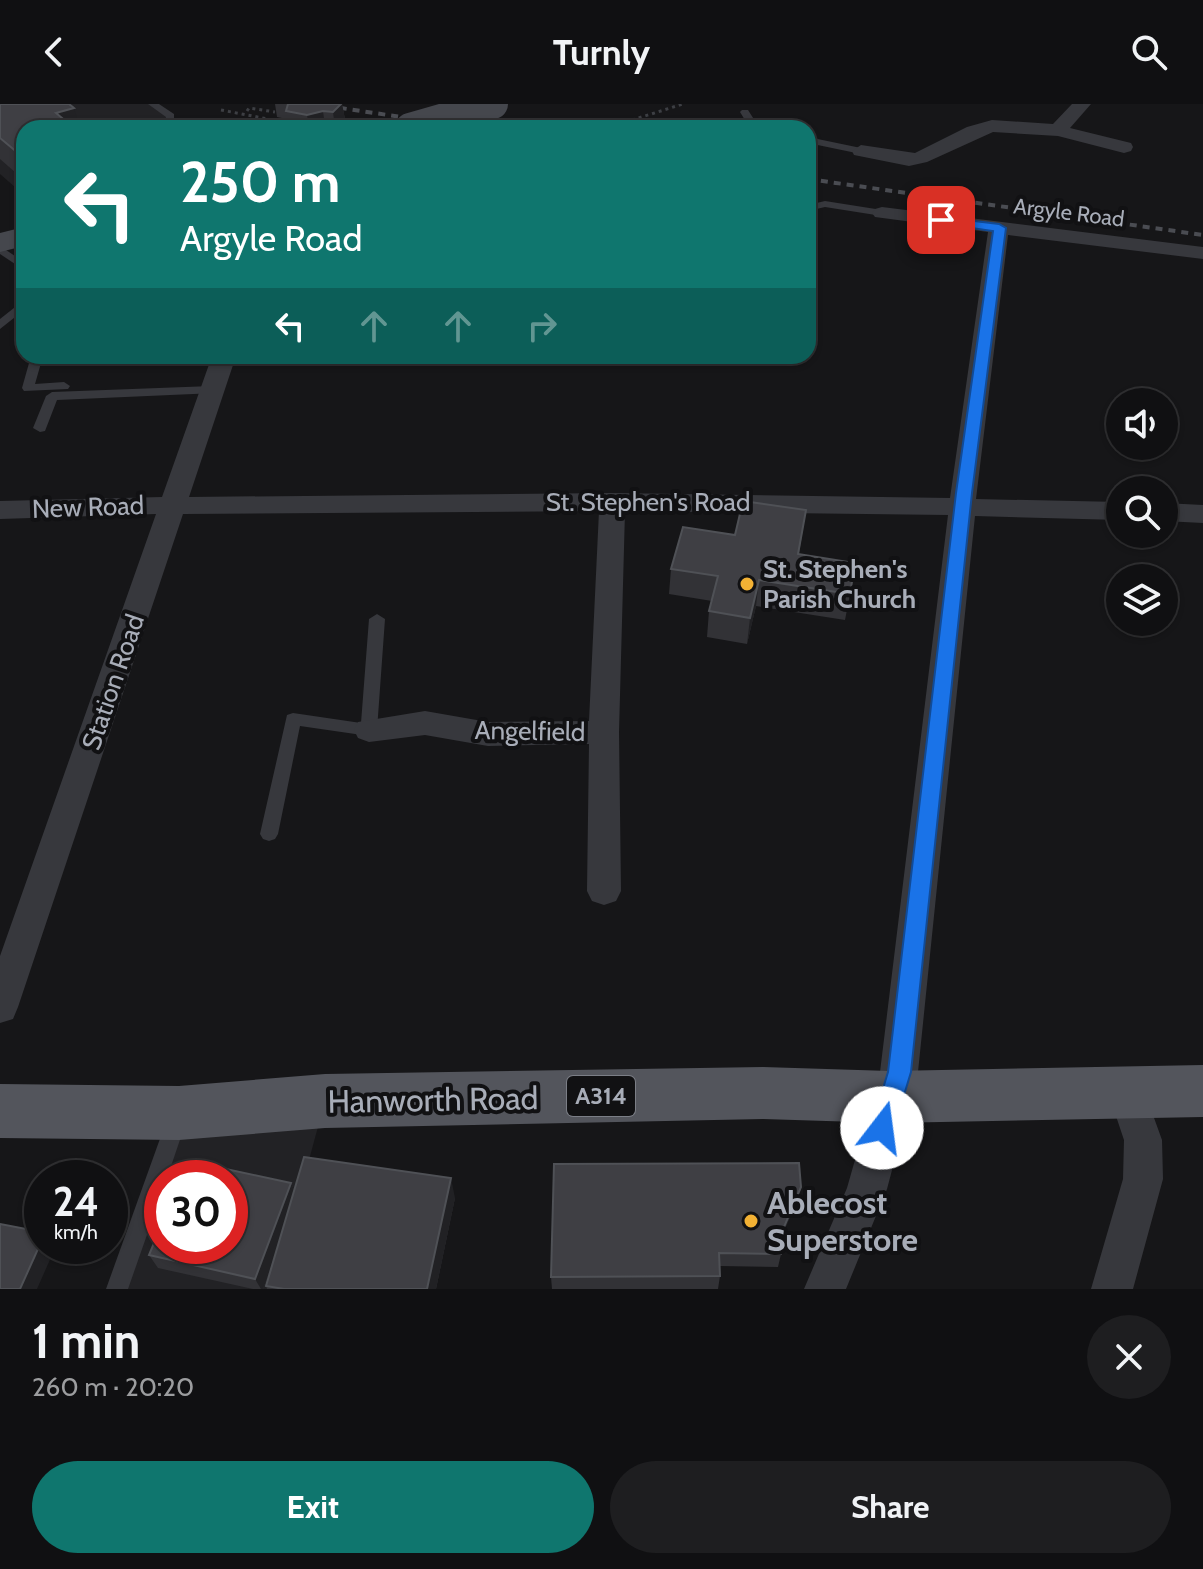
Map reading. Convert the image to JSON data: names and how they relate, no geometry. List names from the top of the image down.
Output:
{
  "streets": {
    "main road": ["A314", "Hanworth Road"],
    "street": [
      "Argyle Road",
      "St. Stephen's Road",
      "New Road",
      "Station Road",
      "Angelfield"
    ]
  },
  "crossings": [
    ["St. Stephen's Road", "New Road"],
    ["St. Stephen's Road", "Station Road"],
    ["St. Stephen's Road", "Angelfield"],
    ["New Road", "Station Road"]
  ],
  "places": ["St. Stephen's Parish Church", "Ablecost Superstore"],
  "page": {
    "header": "Turnly",
    "turn": ["250 m", "Argyle Road"],
    "speed": "24 km/h",
    "limit": "30",
    "heading": ["1 min", "260 m · 20:20"],
    "buttons": ["Exit", "Share"]
  }
}
